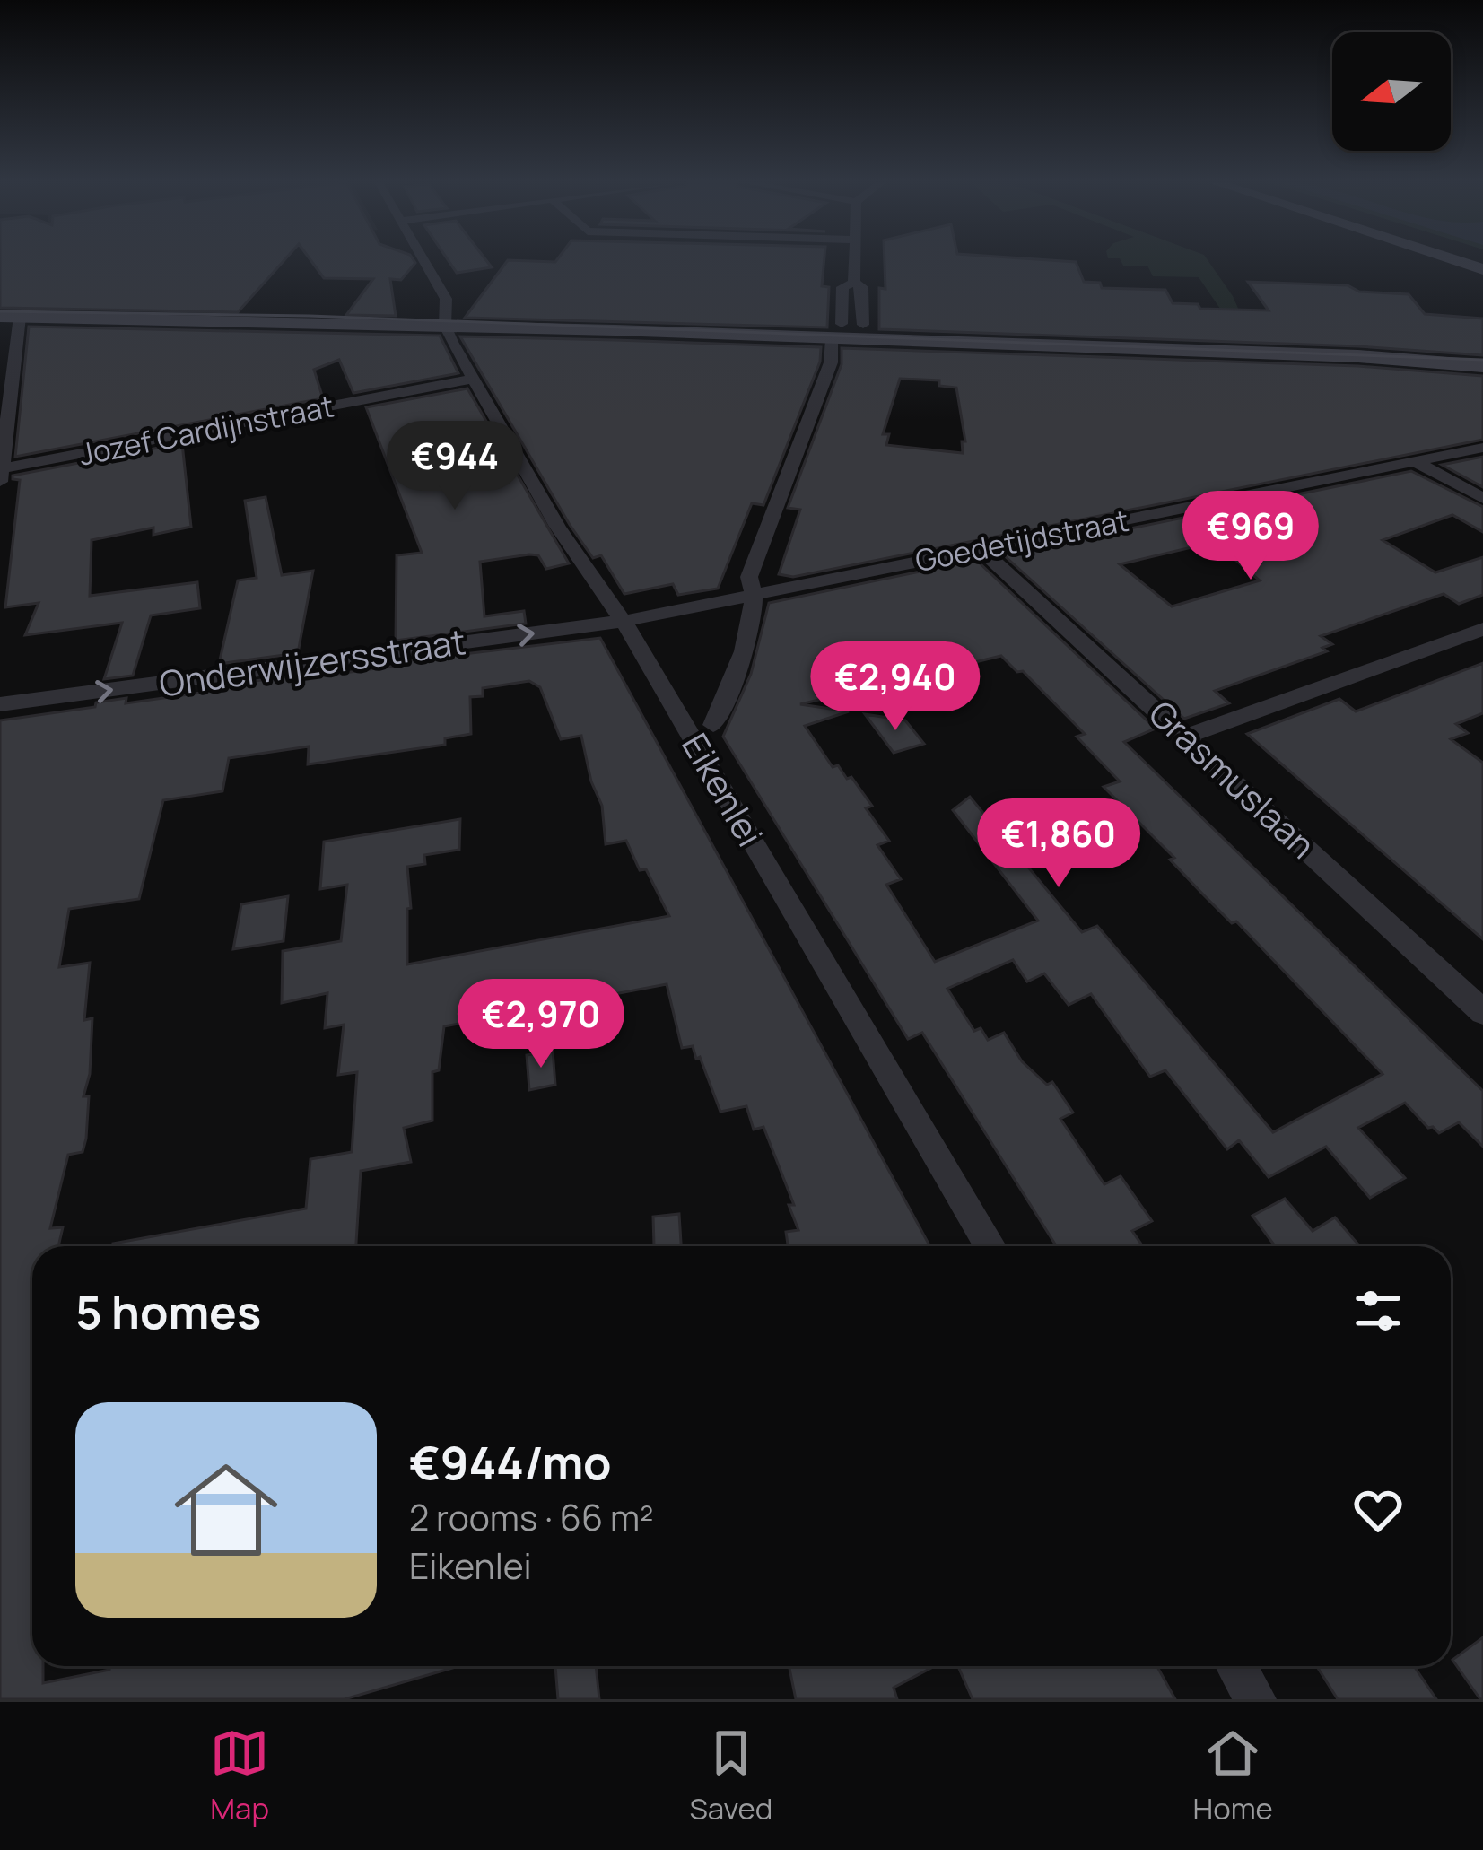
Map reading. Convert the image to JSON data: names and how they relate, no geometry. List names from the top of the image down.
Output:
{
  "streets": {
    "street": [
      "Jozef Cardijnstraat",
      "Goedetijdstraat",
      "Onderwijzersstraat",
      "Grasmuslaan",
      "Eikenlei"
    ]
  },
  "crossings": [
    ["Jozef Cardijnstraat", "Eikenlei"],
    ["Goedetijdstraat", "Onderwijzersstraat"],
    ["Goedetijdstraat", "Grasmuslaan"],
    ["Goedetijdstraat", "Eikenlei"],
    ["Onderwijzersstraat", "Eikenlei"]
  ],
  "one_way": ["Onderwijzersstraat"],
  "north": "left",
  "page": {
    "price": [
      "€944",
      "€969",
      "€2,940",
      "€1,860",
      "€2,970"
    ],
    "heading": "5 homes",
    "list": [
      {
        "name": "€944/mo",
        "note": "2 rooms · 66 m² · Eikenlei"
      }
    ],
    "tabs": ["Map", "Saved", "Home"]
  }
}
